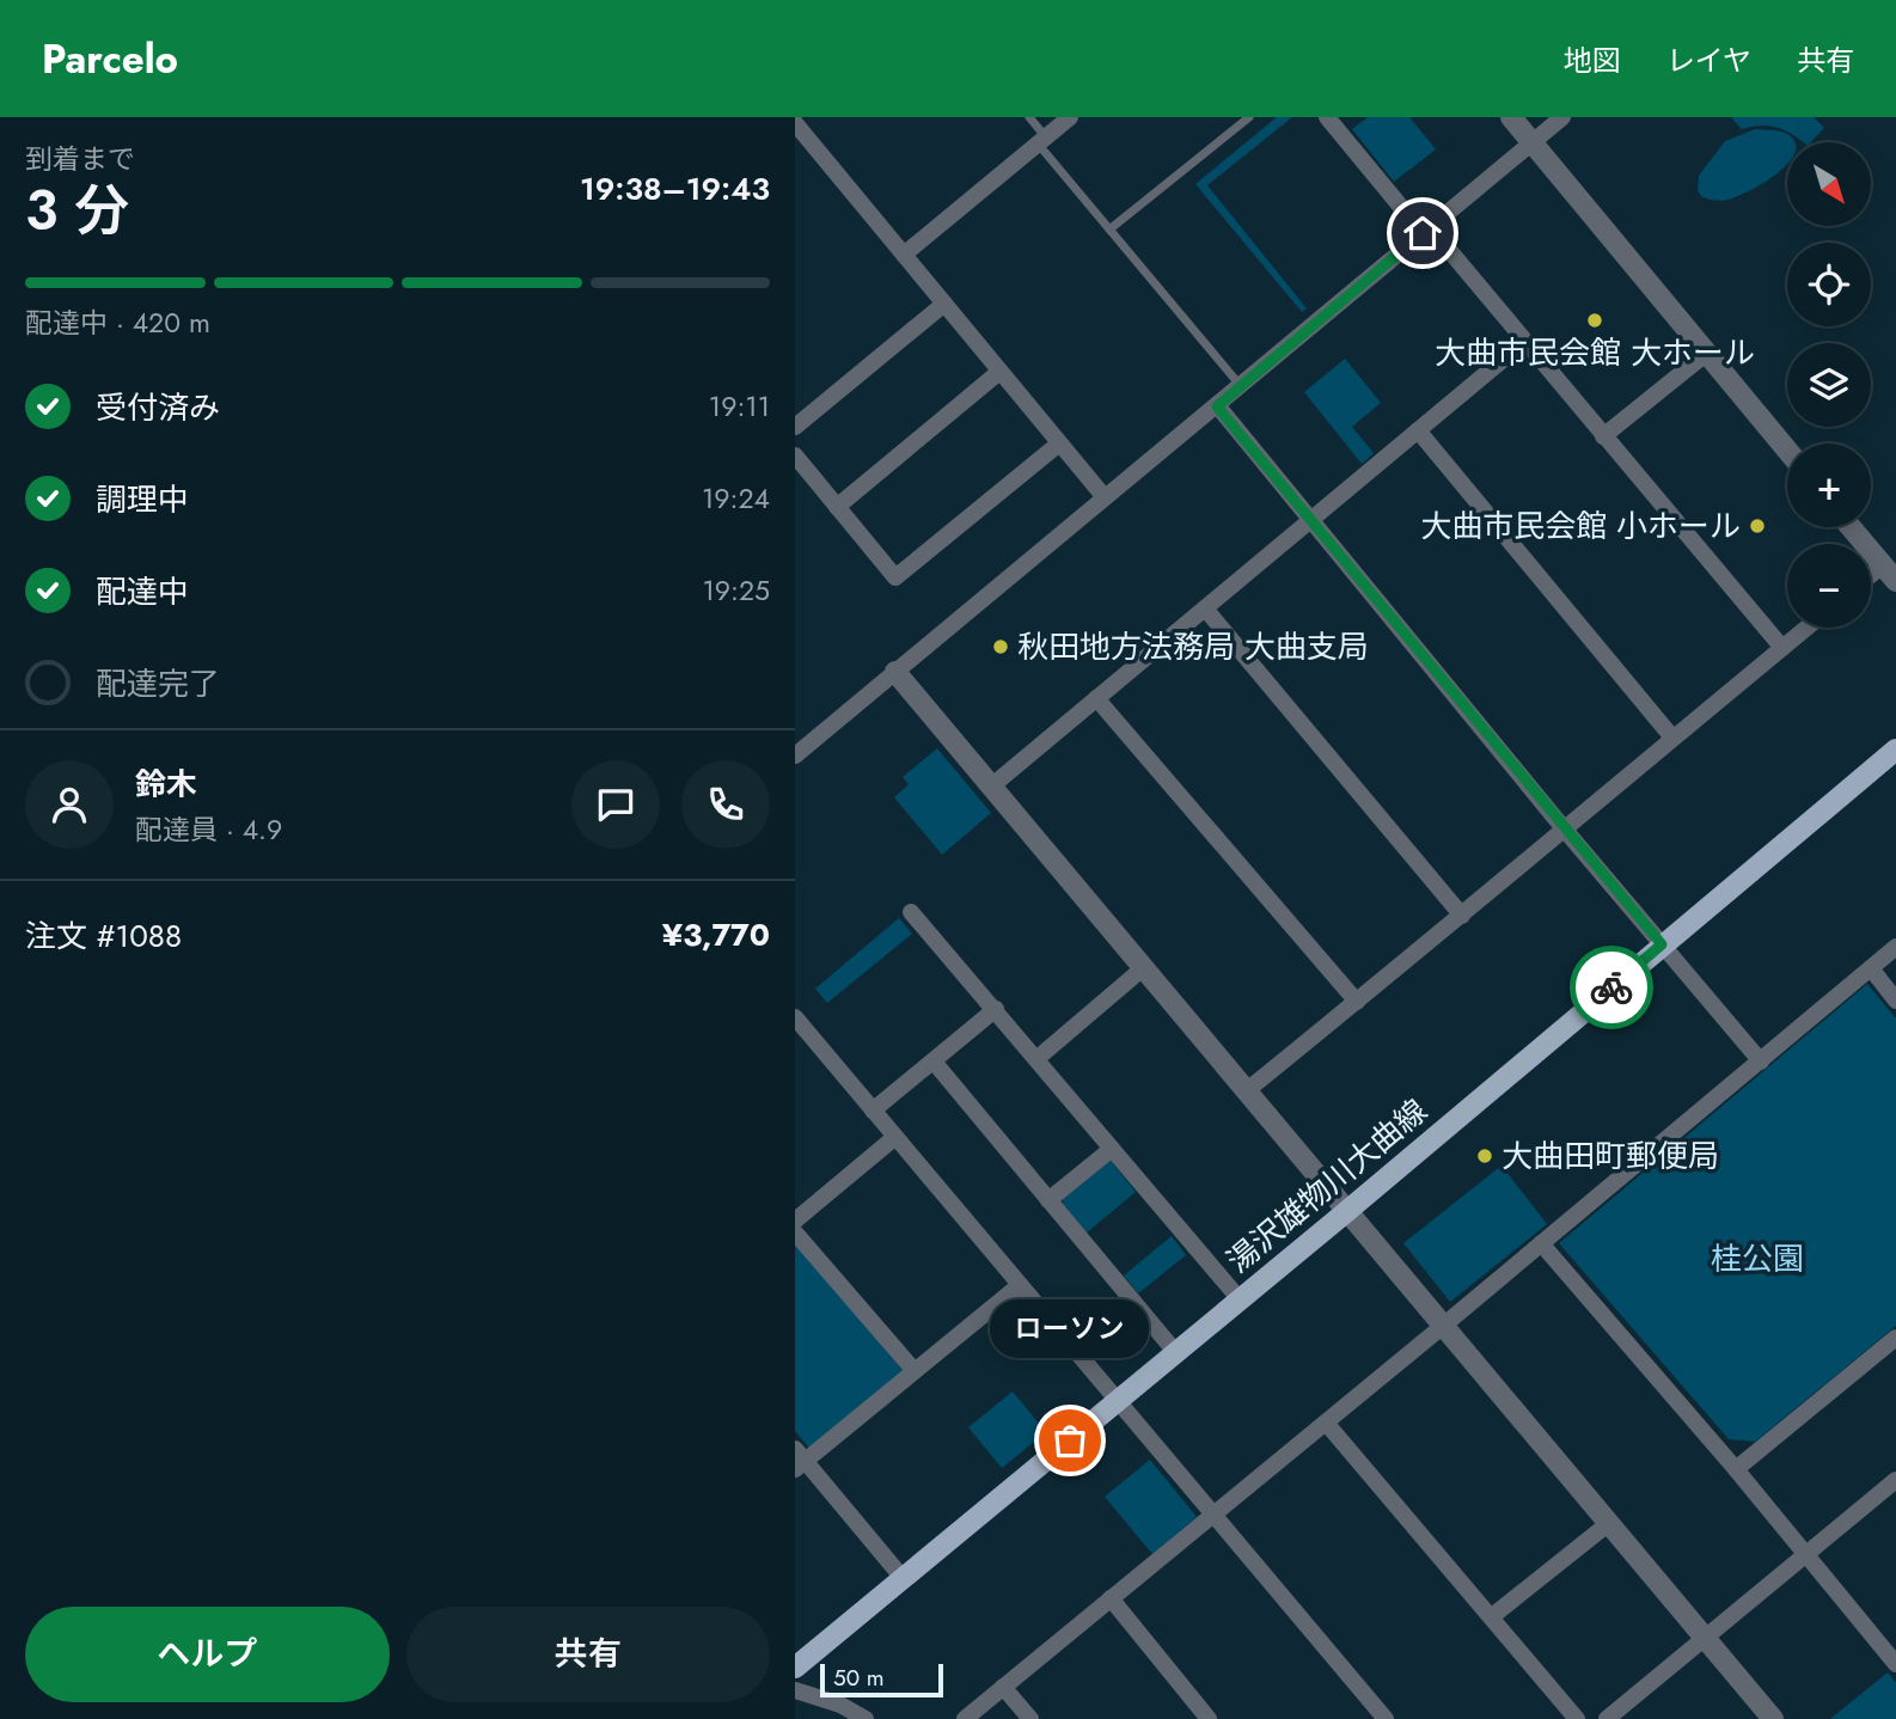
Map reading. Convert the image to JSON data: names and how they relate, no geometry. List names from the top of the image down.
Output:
{
  "streets": {
    "main road": ["湯沢雄物川大曲線"]
  },
  "parks": ["桂公園"],
  "places": [
    "大曲市民会館 大ホール",
    "大曲市民会館 小ホール",
    "秋田地方法務局 大曲支局",
    "大曲田町郵便局",
    "ローソン"
  ],
  "scale_bar": "50 m",
  "north": "bottom right",
  "page": {
    "header": "Parcelo",
    "nav": ["地図", "レイヤ", "共有"],
    "heading": ["3 分", "到着まで", "19:38–19:43"],
    "panel": [
      "鈴木",
      "配達員 · 4.9",
      "注文 #1088",
      "¥3,770"
    ],
    "map_buttons": ["+", "−"],
    "bar": "配達中 · 420 m",
    "list": [
      ["受付済み", "19:11"],
      ["調理中", "19:24"],
      ["配達中", "19:25"],
      "配達完了"
    ],
    "bubble": "ローソン",
    "buttons": ["ヘルプ", "共有"],
    "scale": "50 m"
  }
}
